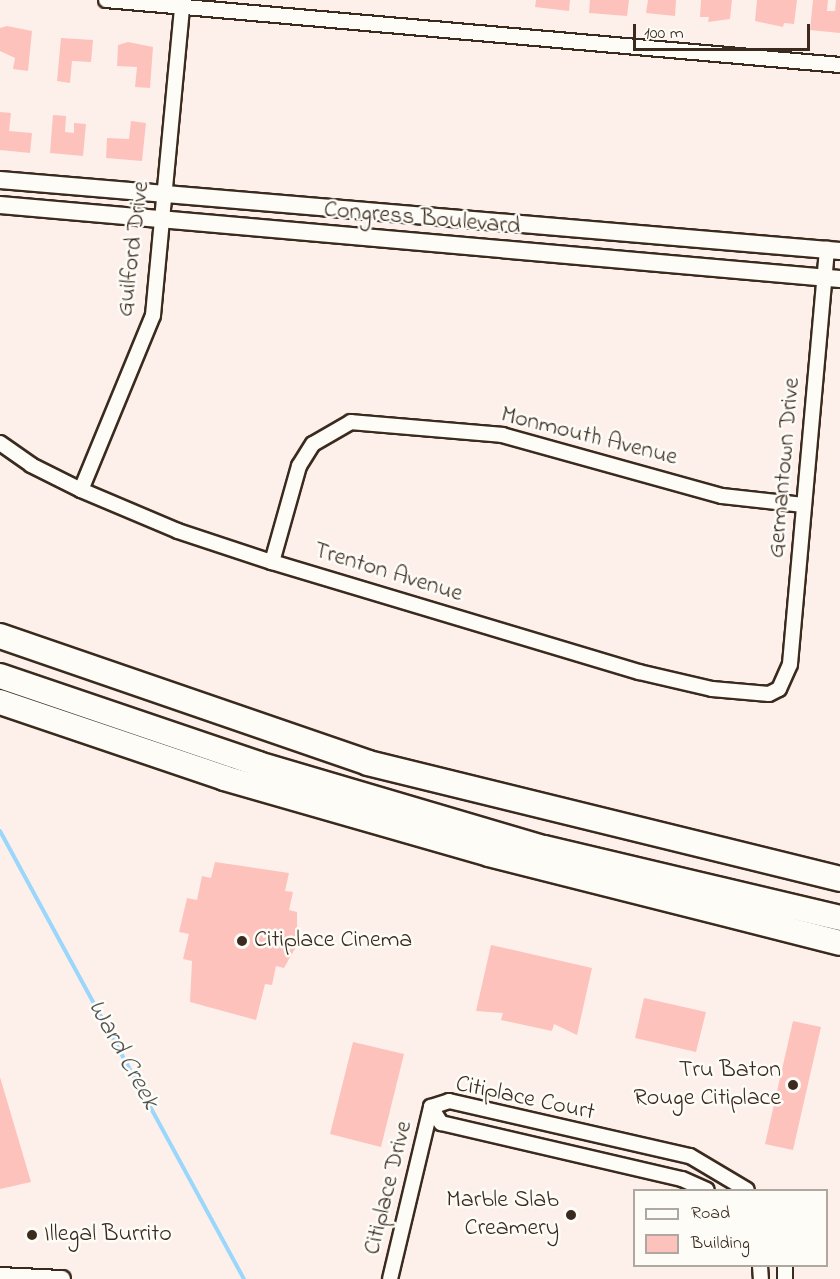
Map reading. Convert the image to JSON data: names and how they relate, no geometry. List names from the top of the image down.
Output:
{
  "streets": {
    "street": [
      "Congress Boulevard",
      "Guilford Drive",
      "Monmouth Avenue",
      "Germantown Drive",
      "Trenton Avenue",
      "Citiplace Court",
      "Citiplace Drive"
    ]
  },
  "crossings": [
    ["Congress Boulevard", "Guilford Drive"],
    ["Congress Boulevard", "Germantown Drive"],
    ["Guilford Drive", "Trenton Avenue"],
    ["Monmouth Avenue", "Germantown Drive"],
    ["Monmouth Avenue", "Trenton Avenue"],
    ["Germantown Drive", "Trenton Avenue"],
    ["Citiplace Court", "Citiplace Drive"]
  ],
  "water": ["Ward Creek"],
  "places": [
    "Citiplace Cinema",
    "Tru Baton Rouge Citiplace",
    "Marble Slab Creamery",
    "Illegal Burrito"
  ],
  "legend": ["Road", "Building"],
  "scale_bar": "100 m"
}
